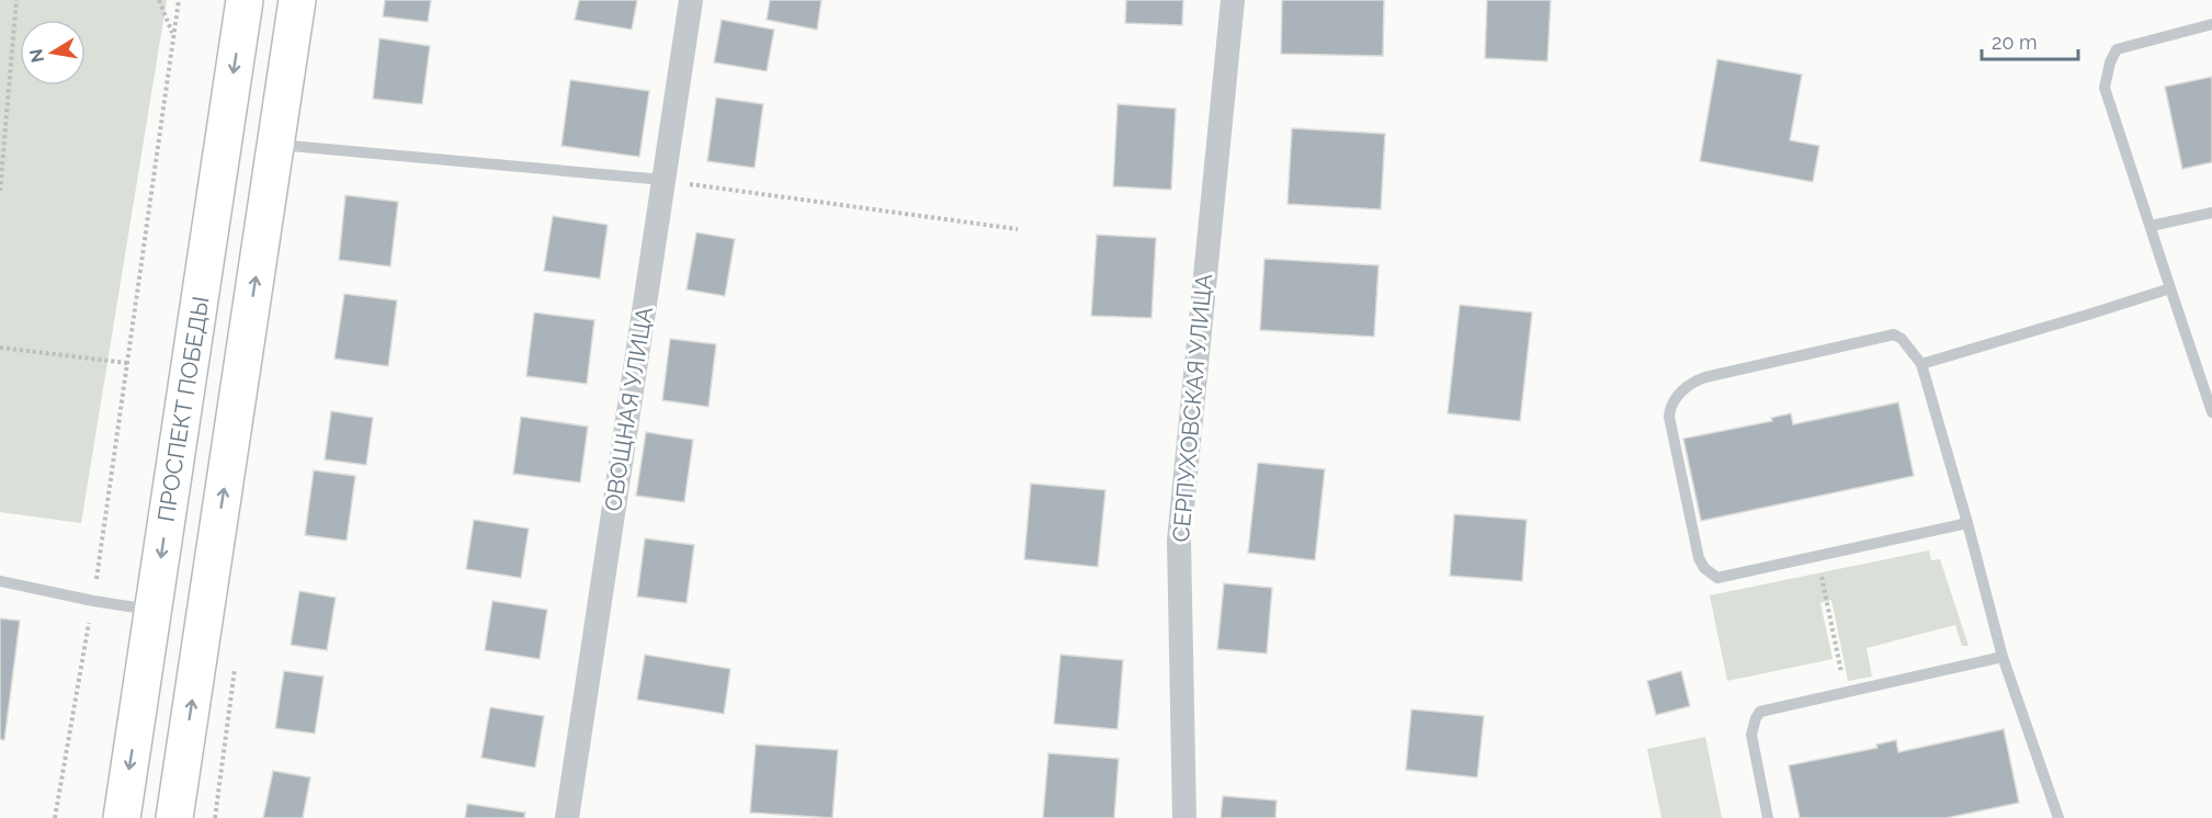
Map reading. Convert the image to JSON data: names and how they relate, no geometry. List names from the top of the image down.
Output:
{
  "streets": {
    "main road": ["ПРОСПЕКТ ПОБЕДЫ"],
    "street": ["СЕРПУХОВСКАЯ УЛИЦА", "ОВОЩНАЯ УЛИЦА"]
  },
  "scale_bar": "20 m",
  "north": "left"
}
